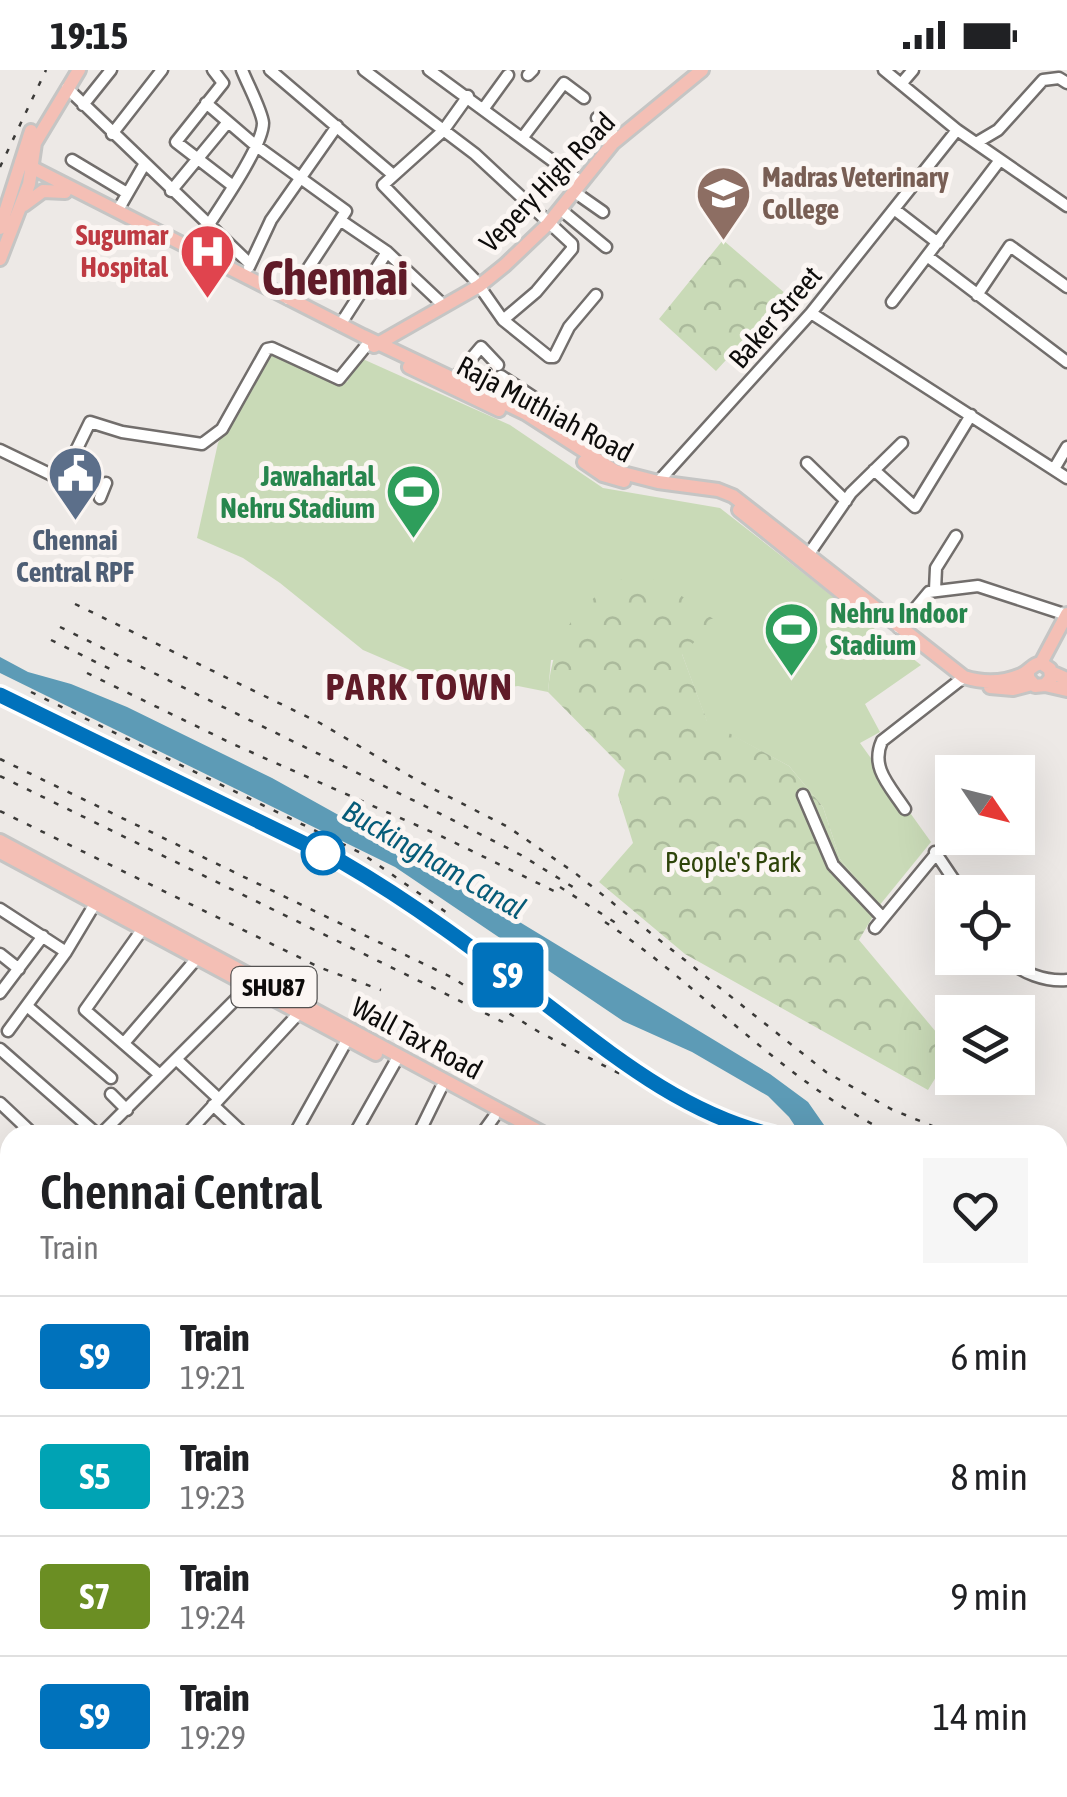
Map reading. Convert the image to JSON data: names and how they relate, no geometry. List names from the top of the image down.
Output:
{
  "streets": {
    "main road": [
      "Vepery High Road",
      "Raja Muthiah Road",
      "SHU87",
      "Wall Tax Road"
    ],
    "street": ["Baker Street"]
  },
  "crossings": [
    ["Vepery High Road", "Raja Muthiah Road"],
    ["Baker Street", "Raja Muthiah Road"]
  ],
  "districts": ["Chennai", "PARK TOWN"],
  "water": ["Buckingham Canal"],
  "parks": ["People's Park"],
  "places": {
    "school or university": ["Madras Veterinary College"],
    "hospital": ["Sugumar Hospital"],
    "public building": ["Chennai Central RPF"],
    "sports": ["Jawaharlal Nehru Stadium", "Nehru Indoor Stadium"]
  },
  "north": "bottom right",
  "page": {
    "status": "19:15",
    "on_map": "S9",
    "heading": ["Chennai Central", "Train"],
    "list": [
      {
        "mark": "S9",
        "name": "Train",
        "note": "19:21",
        "value": "6 min"
      },
      {
        "mark": "S5",
        "name": "Train",
        "note": "19:23",
        "value": "8 min"
      },
      {
        "mark": "S7",
        "name": "Train",
        "note": "19:24",
        "value": "9 min"
      },
      {
        "mark": "S9",
        "name": "Train",
        "note": "19:29",
        "value": "14 min"
      }
    ]
  }
}
